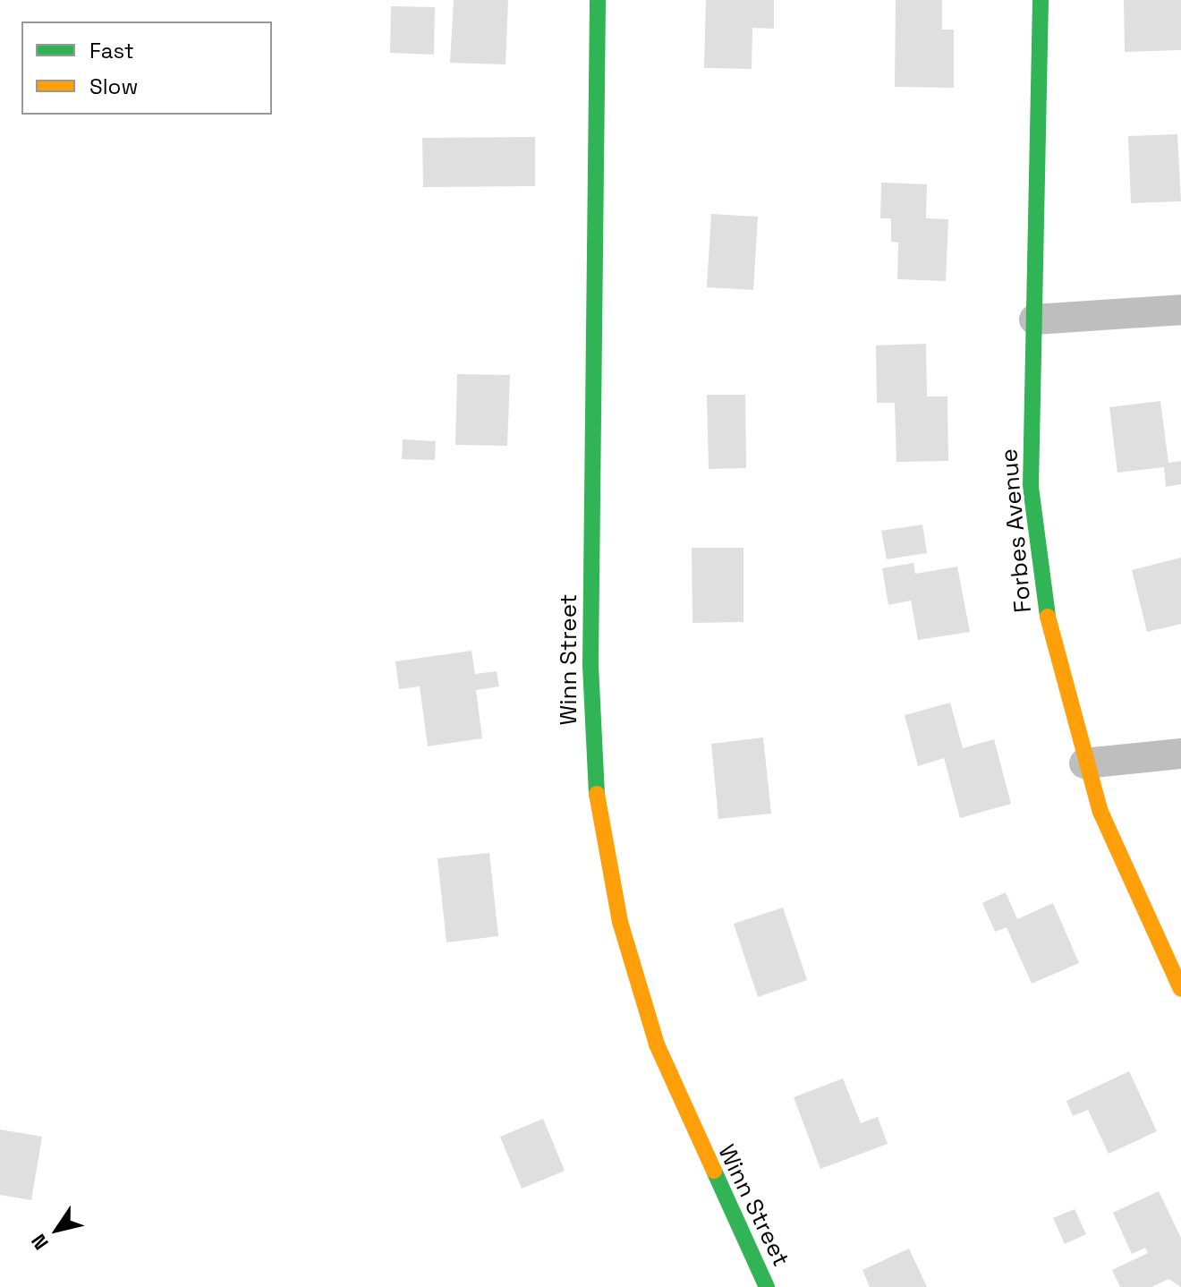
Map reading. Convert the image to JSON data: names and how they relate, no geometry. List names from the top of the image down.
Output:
{
  "streets": {
    "main road": ["Forbes Avenue", "Winn Street"]
  },
  "legend": ["Fast", "Slow"],
  "north": "bottom left"
}
